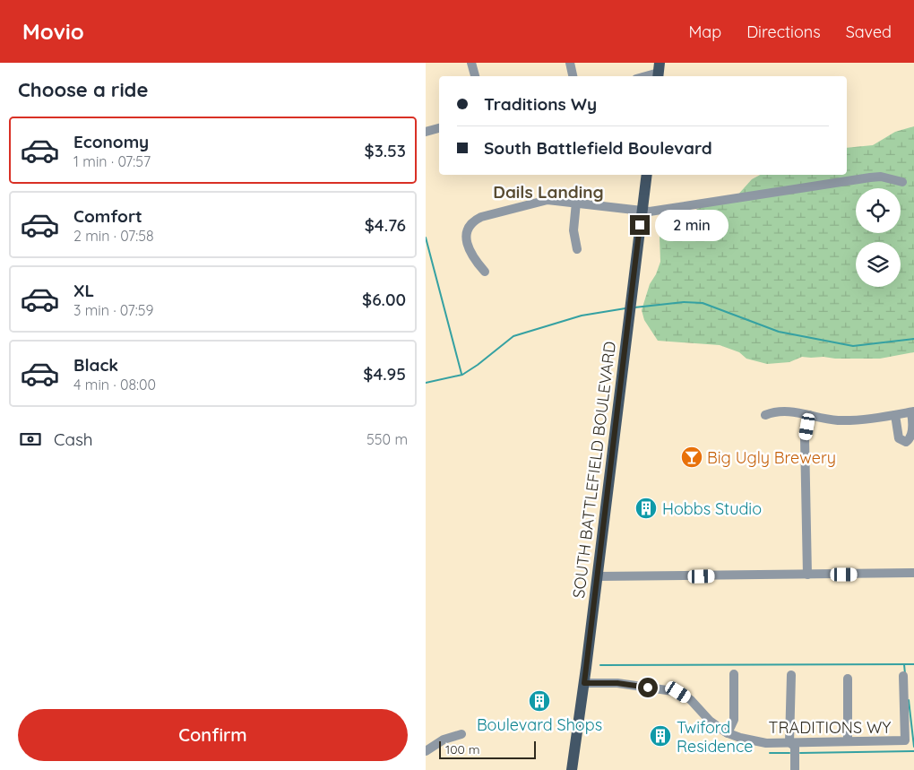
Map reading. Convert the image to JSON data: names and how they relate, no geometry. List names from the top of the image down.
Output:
{
  "streets": {
    "main road": ["SOUTH BATTLEFIELD BOULEVARD"],
    "street": ["TRADITIONS WY"]
  },
  "crossings": [
    ["SOUTH BATTLEFIELD BOULEVARD", "TRADITIONS WY"]
  ],
  "districts": ["Dails Landing"],
  "places": {
    "bar": ["Big Ugly Brewery"],
    "building": ["Hobbs Studio", "Boulevard Shops", "Twiford Residence"]
  },
  "scale_bar": "100 m",
  "page": {
    "header": "Movio",
    "nav": ["Map", "Directions", "Saved"],
    "heading": "Choose a ride",
    "banner": ["Traditions Wy", "South Battlefield Boulevard"],
    "list": [
      {
        "name": "Economy",
        "note": "1 min · 07:57",
        "value": "$3.53"
      },
      {
        "name": "Comfort",
        "note": "2 min · 07:58",
        "value": "$4.76"
      },
      {
        "name": "XL",
        "note": "3 min · 07:59",
        "value": "$6.00"
      },
      {
        "name": "Black",
        "note": "4 min · 08:00",
        "value": "$4.95"
      }
    ],
    "bubble": "2 min",
    "pay": ["Cash", "550 m"],
    "buttons": "Confirm",
    "scale": "100 m"
  }
}
